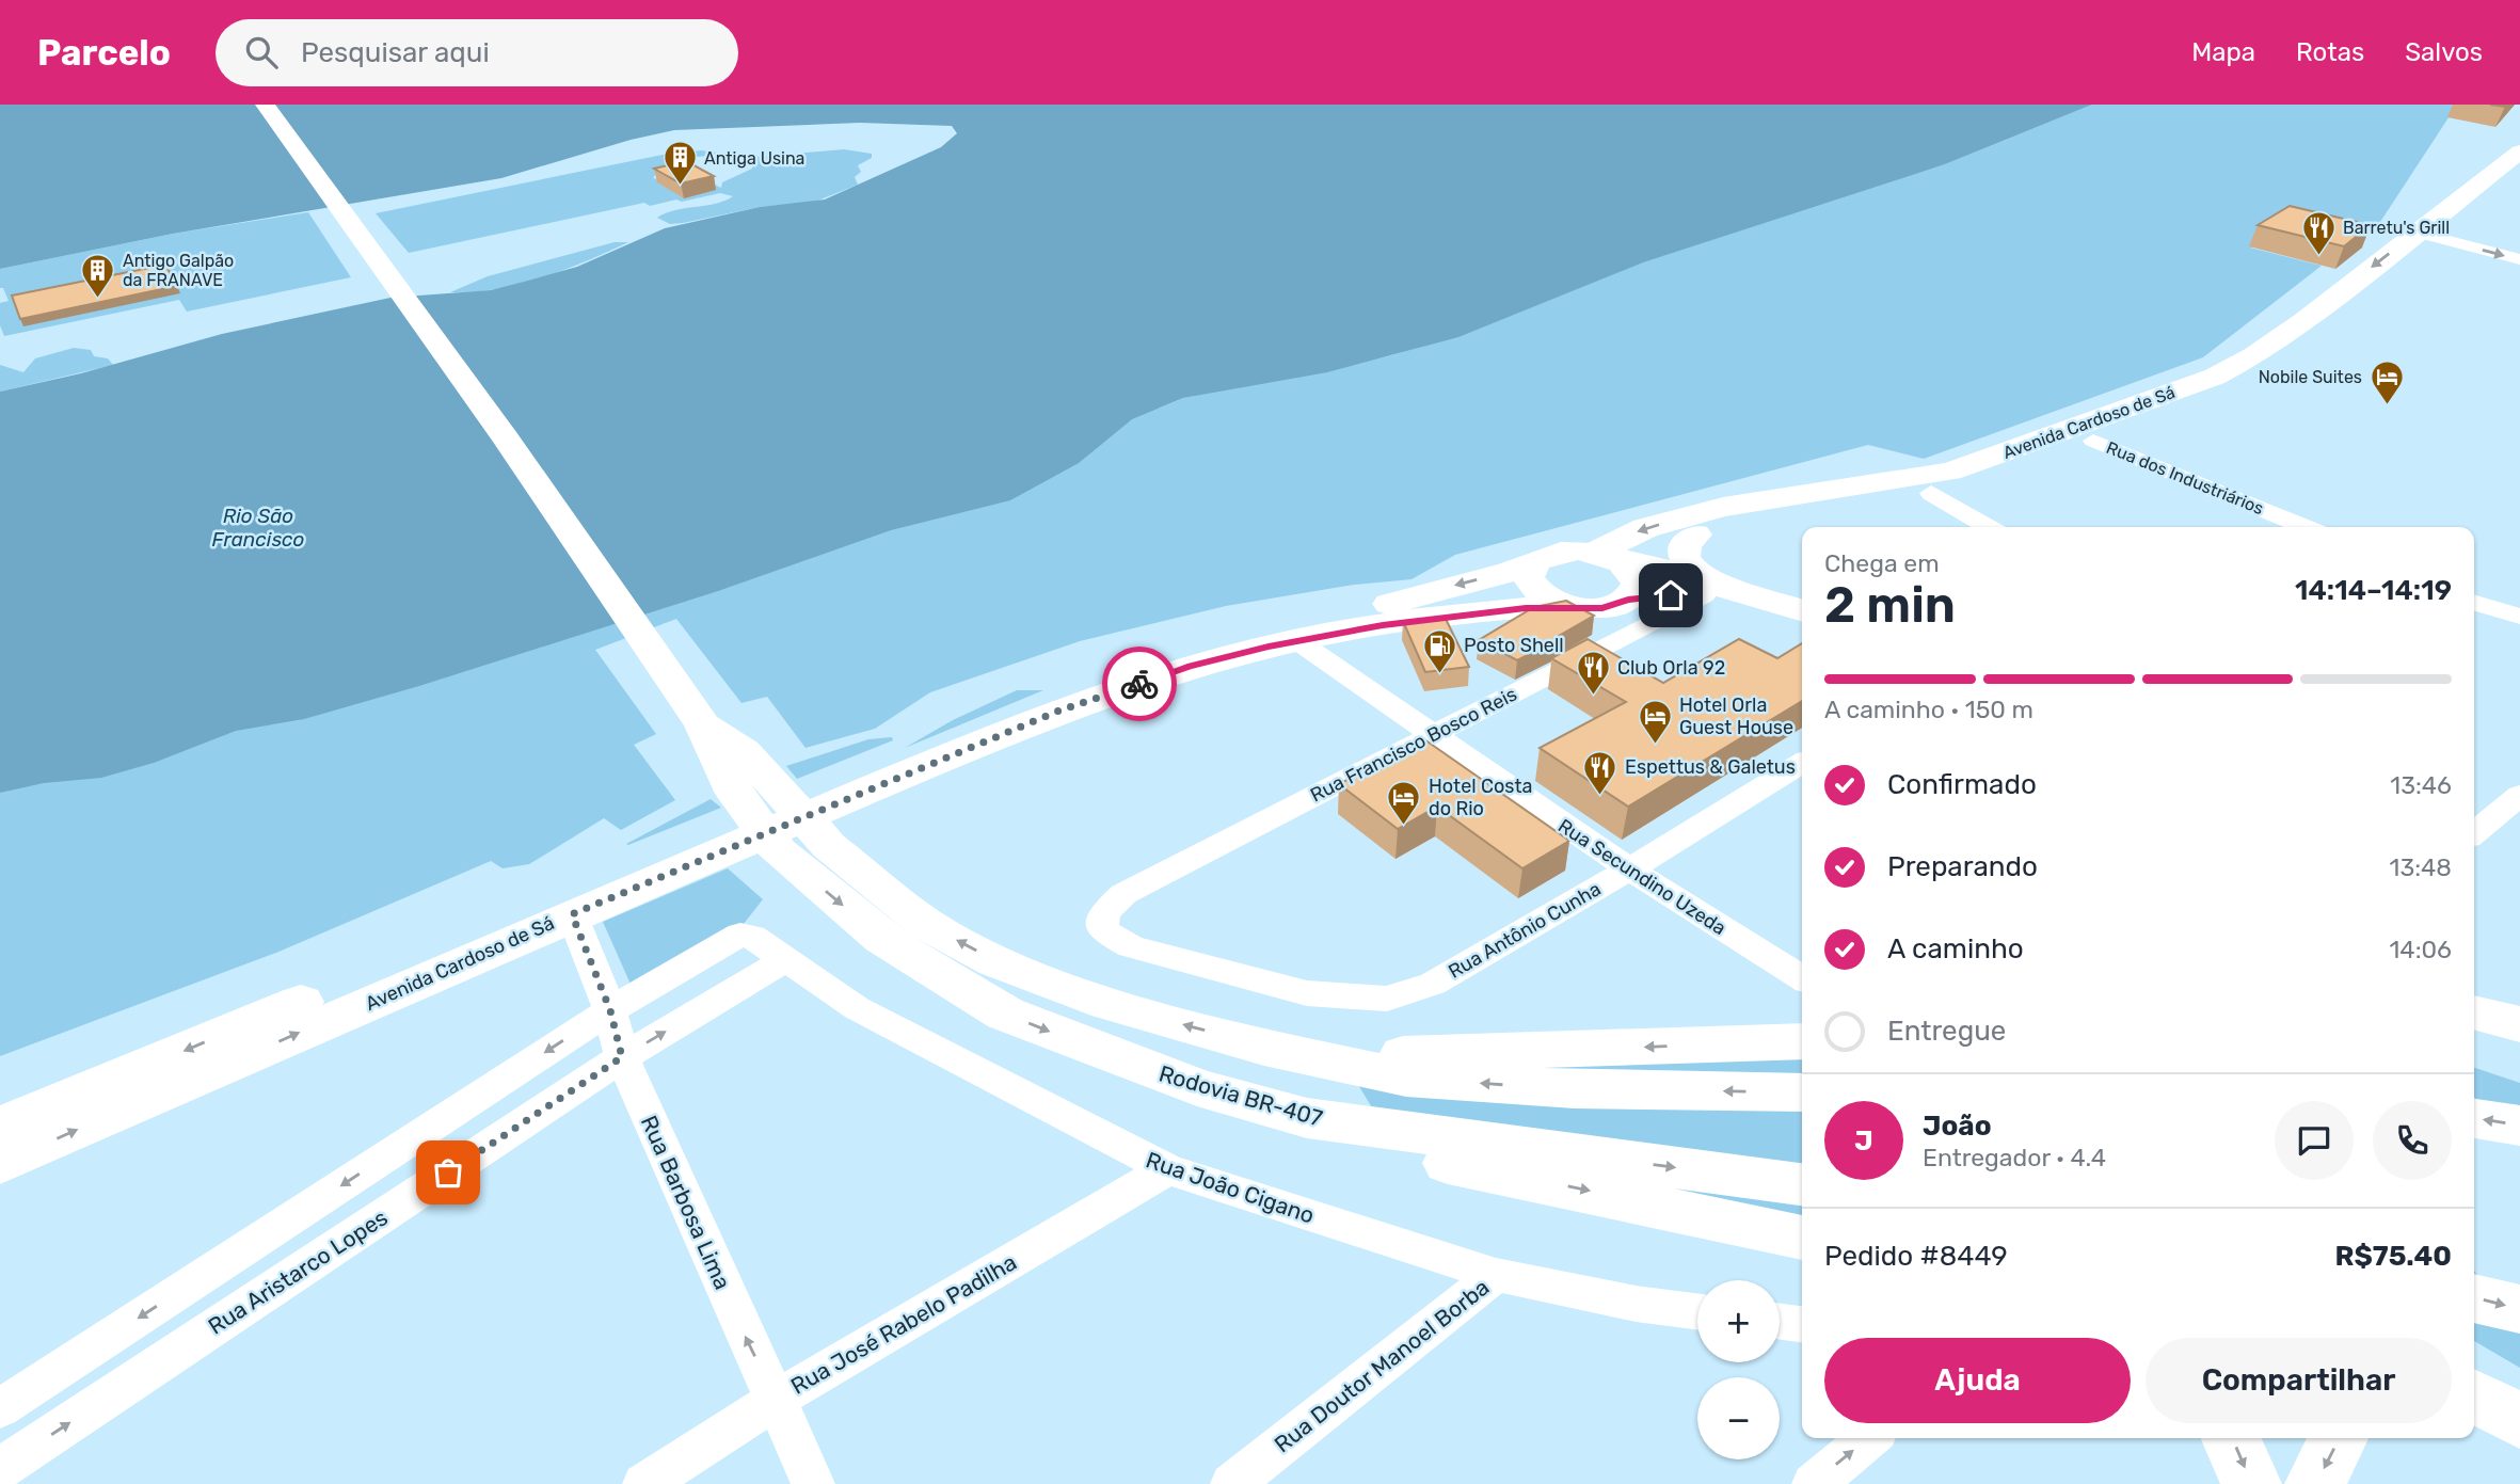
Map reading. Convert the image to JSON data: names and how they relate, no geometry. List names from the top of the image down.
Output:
{
  "streets": {
    "main road": ["Avenida Cardoso de Sá", "Rodovia BR-407"],
    "street": [
      "Rua dos Industriários",
      "Rua Francisco Bosco Reis",
      "Rua Secundino Uzeda",
      "Rua Antônio Cunha",
      "Rua João Cigano",
      "Rua Barbosa Lima",
      "Rua Aristarco Lopes",
      "Rua José Rabelo Padilha",
      "Rua Doutor Manoel Borba"
    ]
  },
  "crossings": [
    ["Avenida Cardoso de Sá", "Rua dos Industriários"],
    ["Avenida Cardoso de Sá", "Rua Secundino Uzeda"],
    ["Avenida Cardoso de Sá", "Rua Barbosa Lima"],
    ["Rua Francisco Bosco Reis", "Rua Secundino Uzeda"],
    ["Rua Francisco Bosco Reis", "Rua Antônio Cunha"],
    ["Rua Secundino Uzeda", "Rua Antônio Cunha"],
    ["Rua João Cigano", "Rua Barbosa Lima"],
    ["Rua João Cigano", "Rua Aristarco Lopes"],
    ["Rua João Cigano", "Rua José Rabelo Padilha"],
    ["Rua João Cigano", "Rua Doutor Manoel Borba"],
    ["Rua Barbosa Lima", "Rua Aristarco Lopes"],
    ["Rua Barbosa Lima", "Rua José Rabelo Padilha"]
  ],
  "one_way": ["Rua Barbosa Lima"],
  "water": ["Rio São Francisco"],
  "places": {
    "building": ["Antiga Usina", "Antigo Galpão da FRANAVE"],
    "restaurant": ["Barretu's Grill", "Club Orla 92", "Espettus & Galetus"],
    "hotel": ["Nobile Suites", "Hotel Orla Guest House", "Hotel Costa do Rio"],
    "fuel station": ["Posto Shell"]
  },
  "page": {
    "header": "Parcelo",
    "search": "Pesquisar aqui",
    "nav": ["Mapa", "Rotas", "Salvos"],
    "heading": ["2 min", "Chega em", "14:14–14:19"],
    "panel": [
      "João",
      "Entregador · 4.4",
      "Pedido #8449",
      "R$75.40"
    ],
    "bar": "A caminho · 150 m",
    "list": [
      ["Confirmado", "13:46"],
      ["Preparando", "13:48"],
      ["A caminho", "14:06"],
      "Entregue"
    ],
    "round": "J",
    "map_buttons": ["+", "−"],
    "buttons": ["Ajuda", "Compartilhar"]
  }
}
